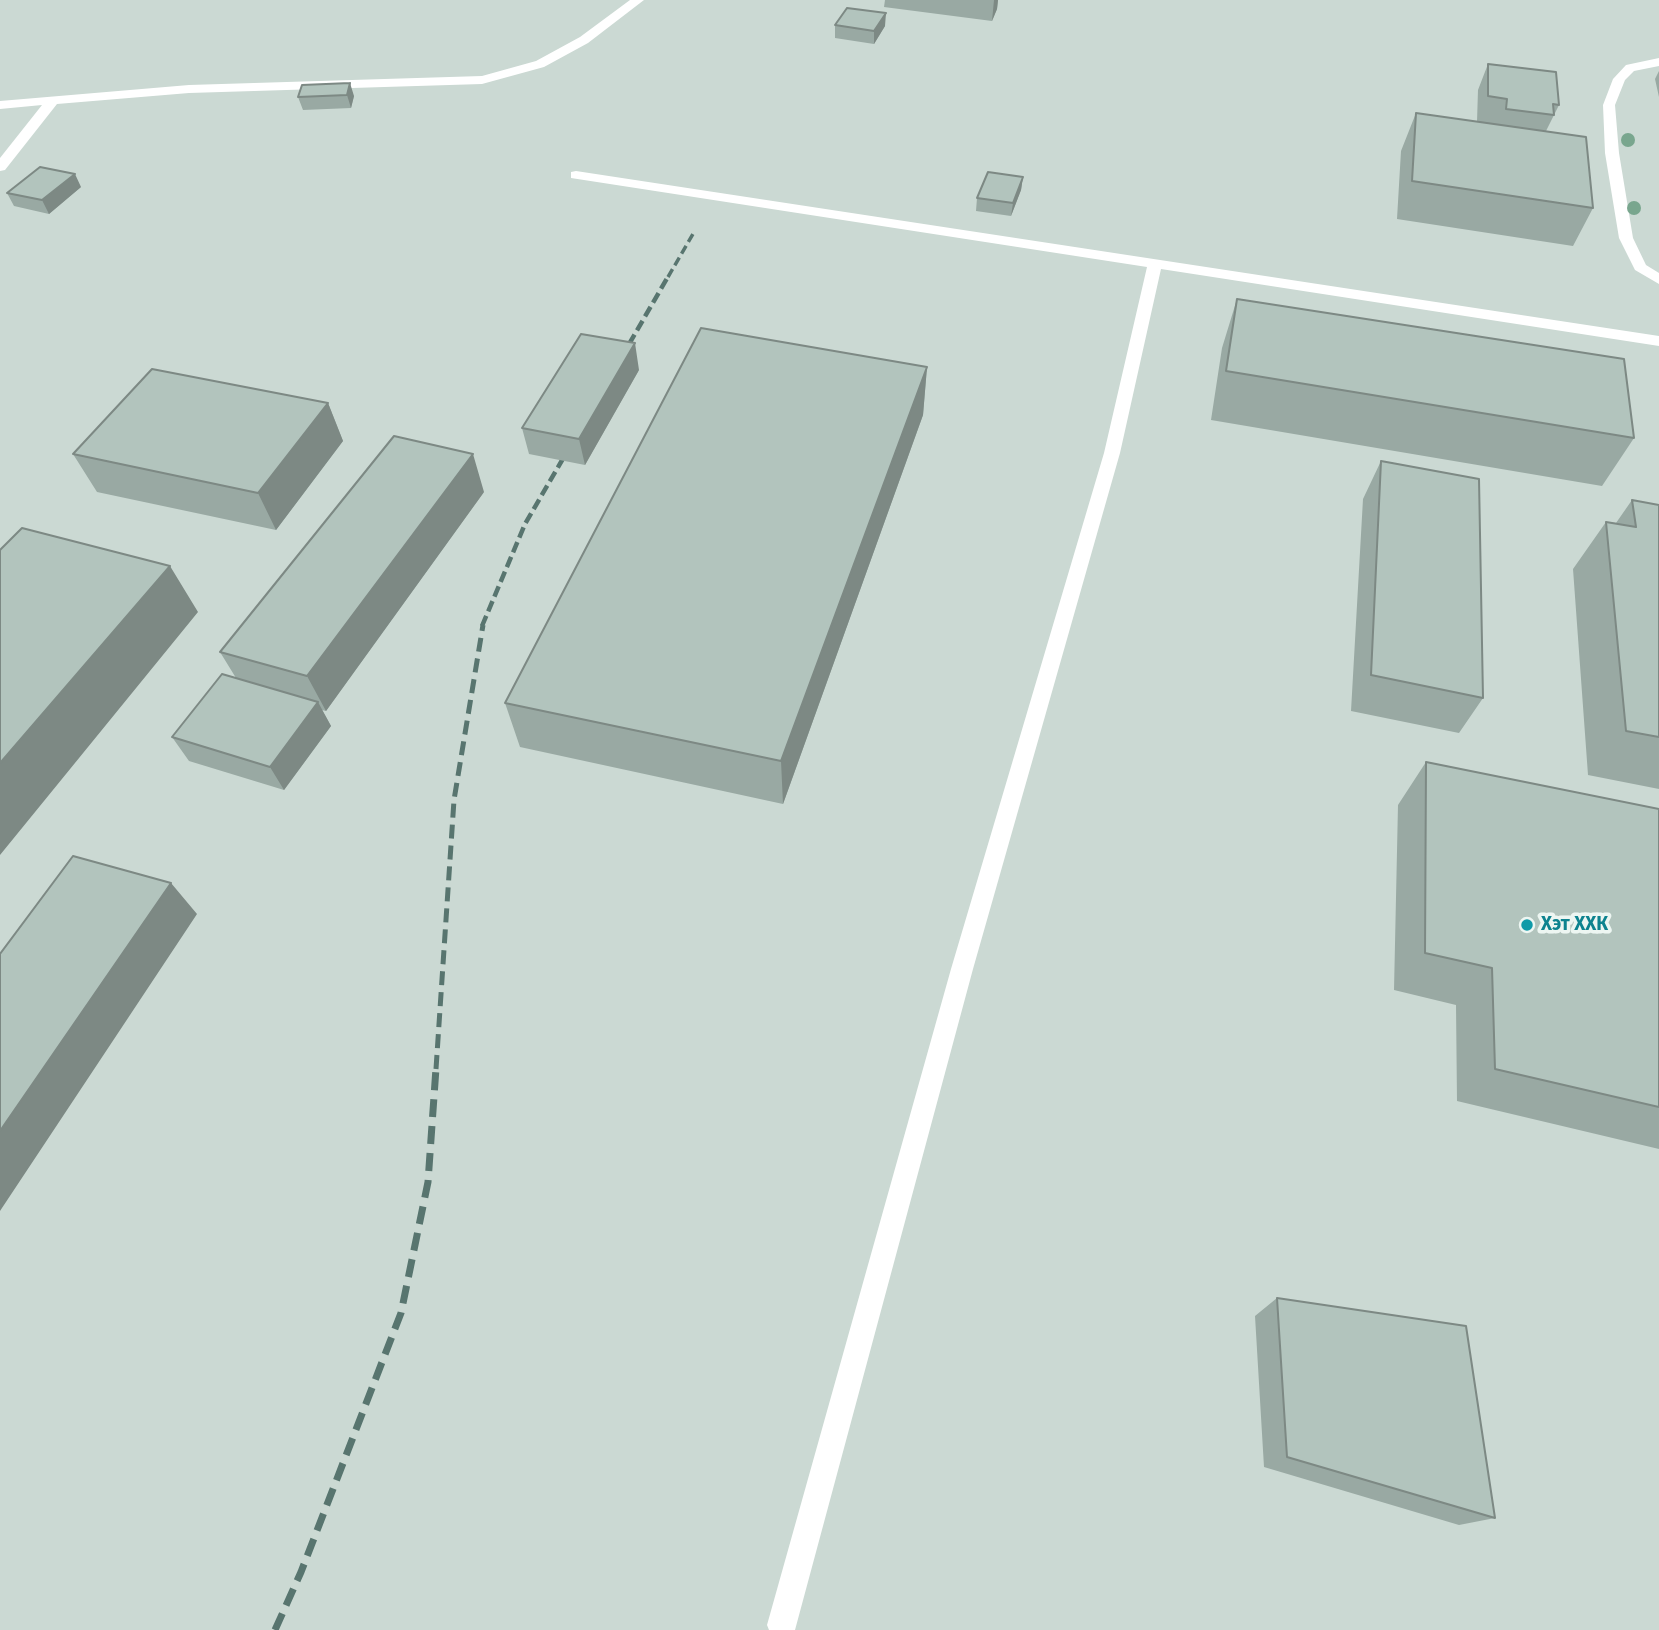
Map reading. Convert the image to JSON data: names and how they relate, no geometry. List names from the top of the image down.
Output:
{
  "places": ["Хэт ХХК"]
}
